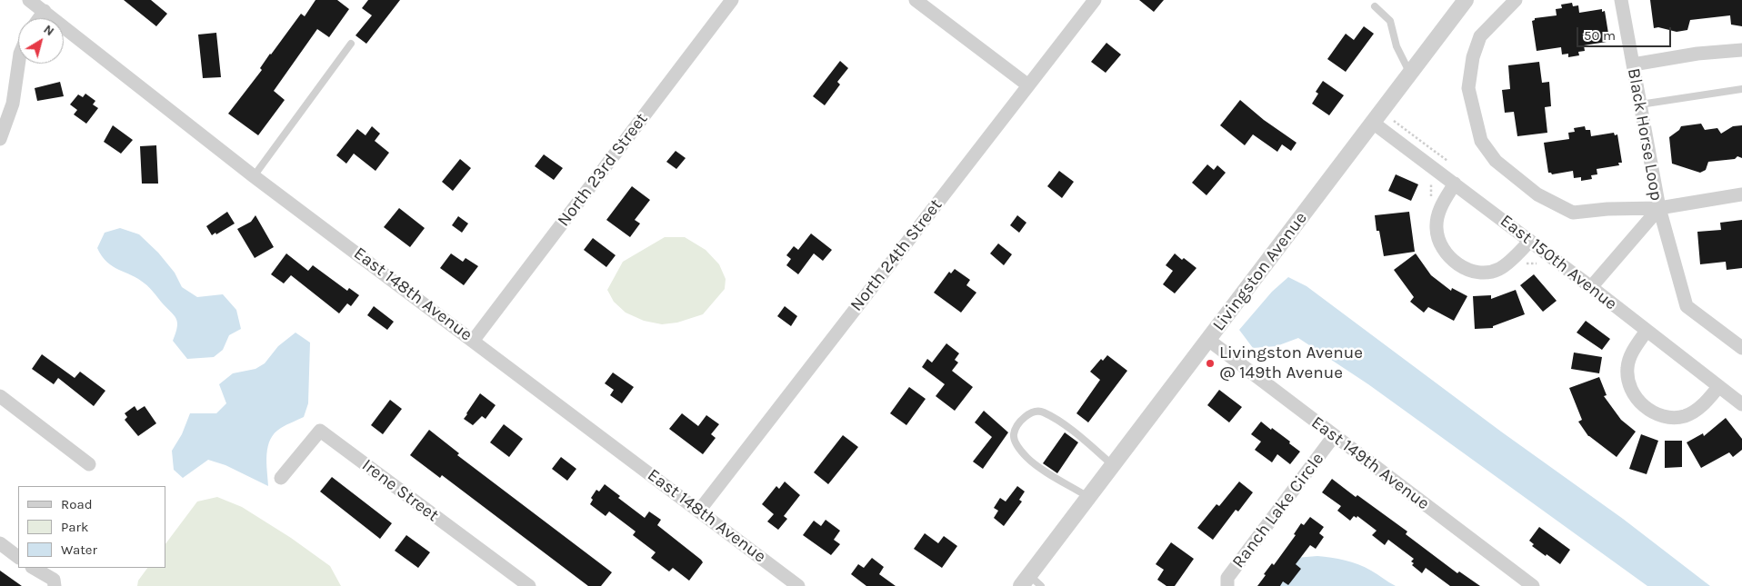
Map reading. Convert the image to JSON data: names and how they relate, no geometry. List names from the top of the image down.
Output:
{
  "streets": {
    "street": [
      "Black Horse Loop",
      "North 23rd Street",
      "North 24th Street",
      "East 150th Avenue",
      "Livingston Avenue",
      "East 148th Avenue",
      "East 149th Avenue",
      "Irene Street",
      "Ranch Lake Circle"
    ]
  },
  "crossings": [
    ["North 23rd Street", "East 148th Avenue"],
    ["North 24th Street", "East 148th Avenue"],
    ["East 150th Avenue", "Livingston Avenue"],
    ["Livingston Avenue", "East 149th Avenue"],
    ["East 149th Avenue", "Ranch Lake Circle"]
  ],
  "places": ["Livingston Avenue @ 149th Avenue"],
  "legend": ["Road", "Park", "Water"],
  "scale_bar": "50 m",
  "north": "top right"
}
